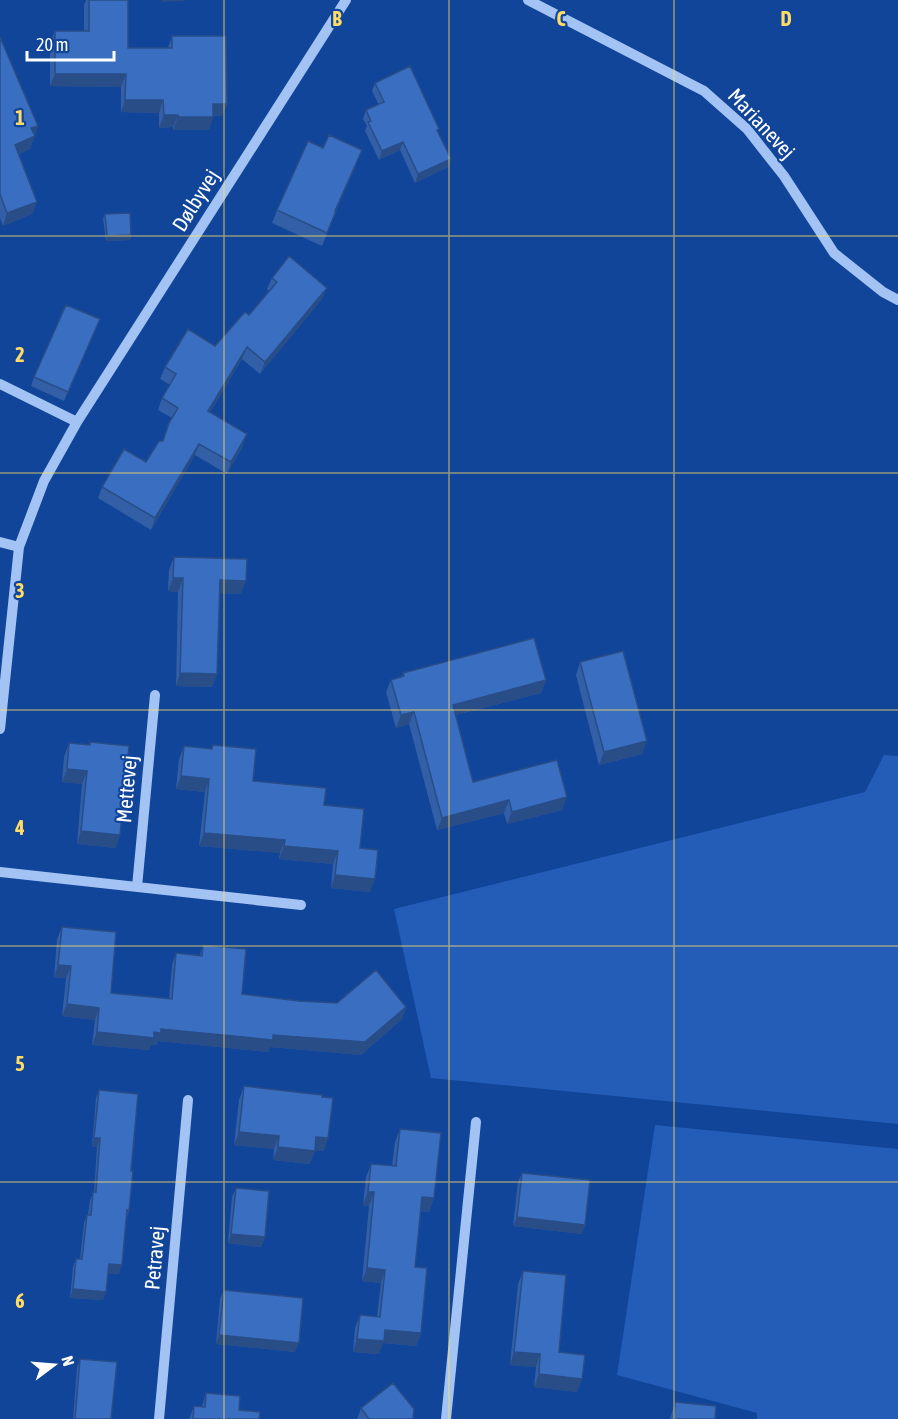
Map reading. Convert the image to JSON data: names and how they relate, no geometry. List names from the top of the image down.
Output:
{
  "streets": {
    "street": [
      "Marianevej",
      "Dølbyvej",
      "Mettevej",
      "Petravej"
    ]
  },
  "scale_bar": "20 m",
  "north": "right",
  "grid": {
    "columns": ["B", "C", "D"],
    "rows": [
      "1",
      "2",
      "3",
      "4",
      "5",
      "6"
    ]
  }
}
